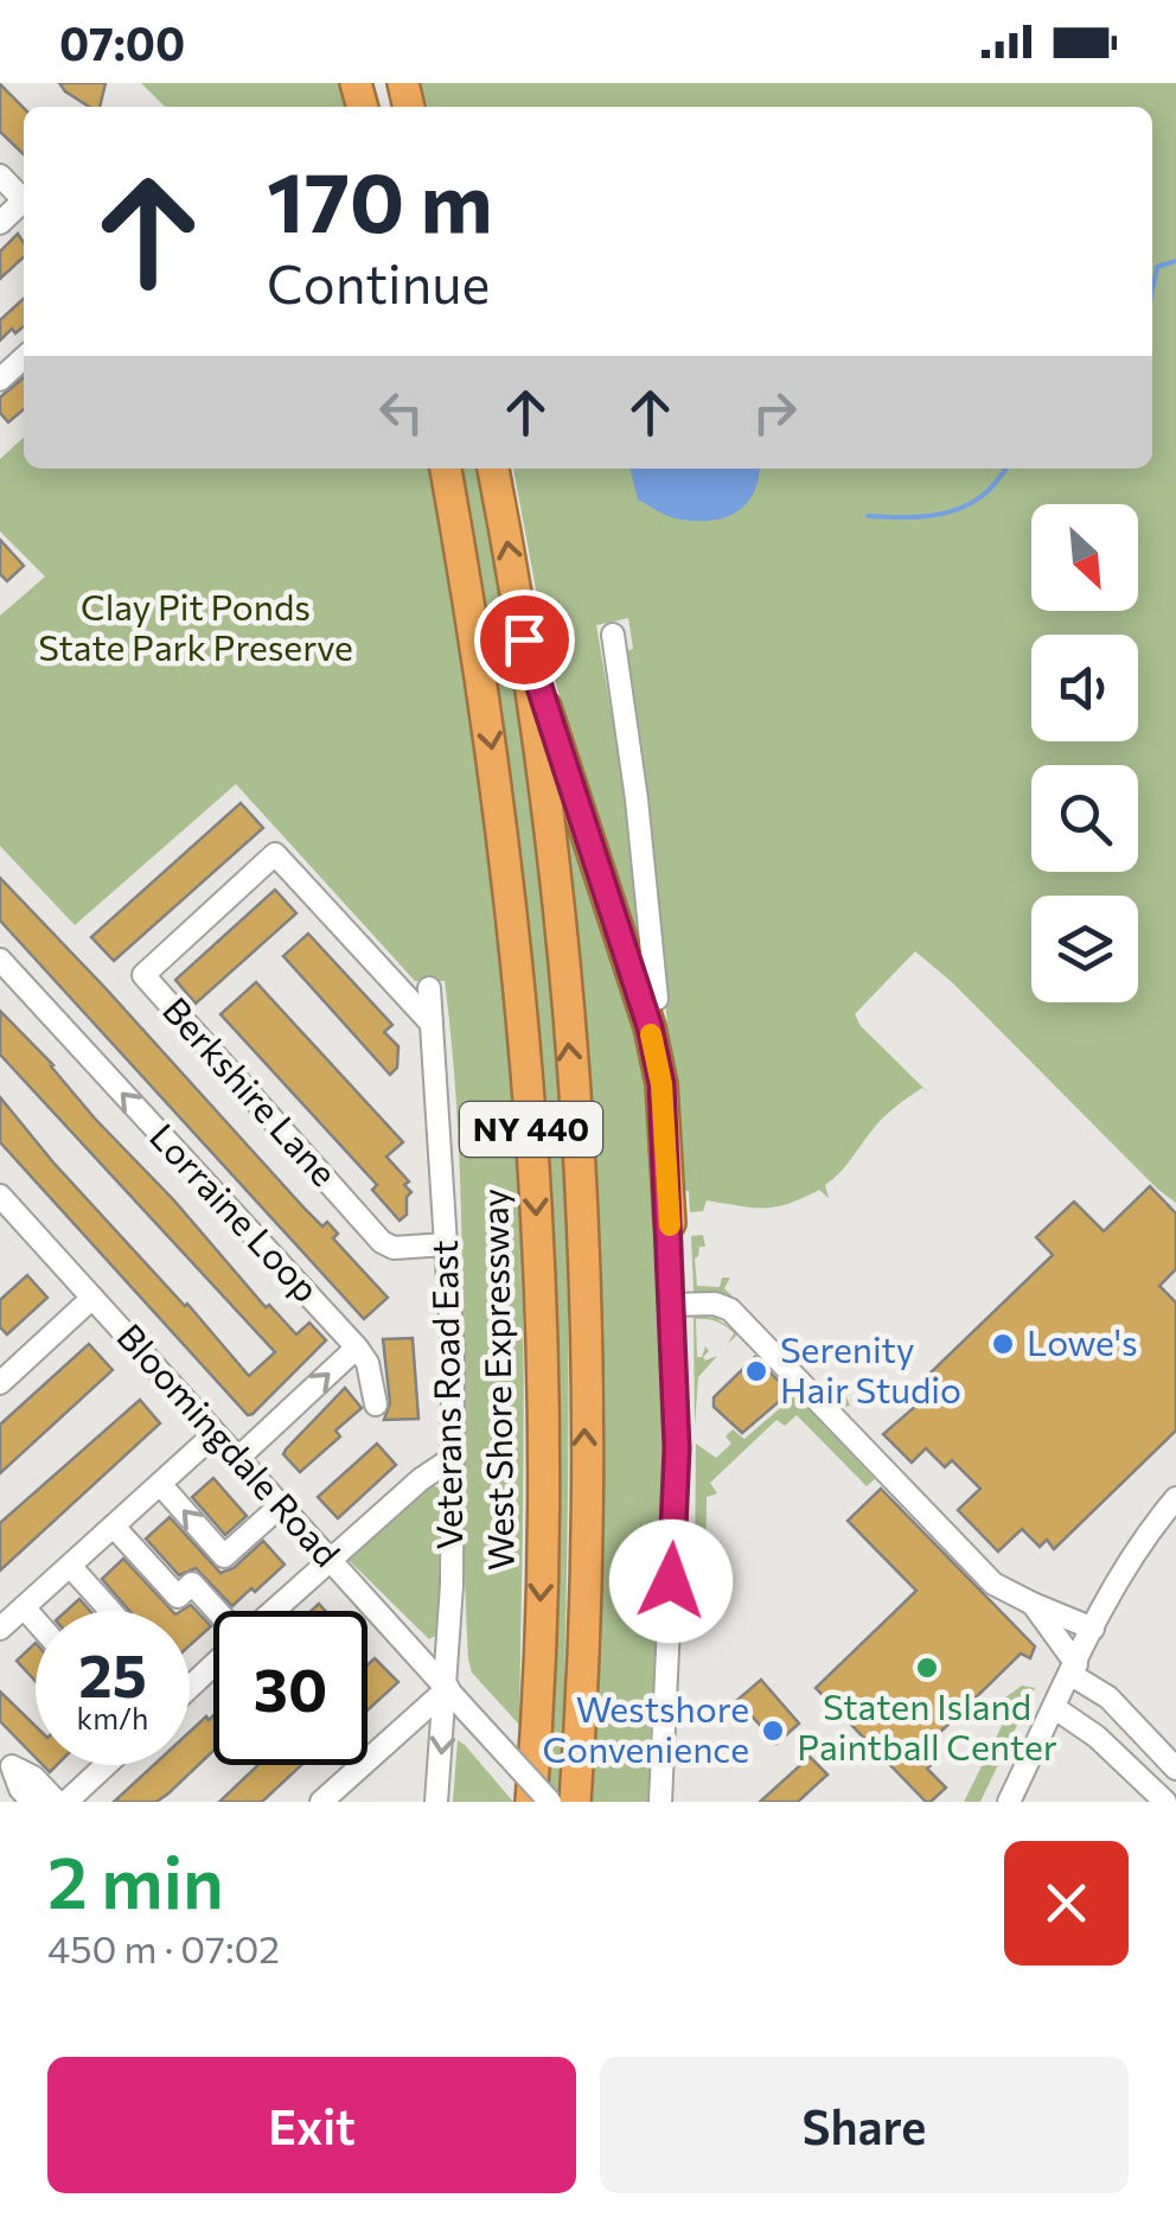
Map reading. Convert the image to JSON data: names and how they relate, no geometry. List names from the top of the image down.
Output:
{
  "streets": {
    "highway": ["NY 440", "West Shore Expressway"],
    "street": [
      "Berkshire Lane",
      "Lorraine Loop",
      "Veterans Road East",
      "Bloomingdale Road"
    ]
  },
  "crossings": [
    ["Berkshire Lane", "Veterans Road East"],
    ["Veterans Road East", "Bloomingdale Road"]
  ],
  "one_way": ["Lorraine Loop"],
  "parks": ["Clay Pit Ponds State Park Preserve"],
  "places": [
    "Lowe's",
    "Serenity Hair Studio",
    "Staten Island Paintball Center",
    "Westshore Convenience"
  ],
  "north": "bottom right",
  "page": {
    "status": "07:00",
    "turn": ["170 m", "Continue"],
    "speed": "25 km/h",
    "limit": "30",
    "heading": ["2 min", "450 m · 07:02"],
    "buttons": ["Exit", "Share"]
  }
}
